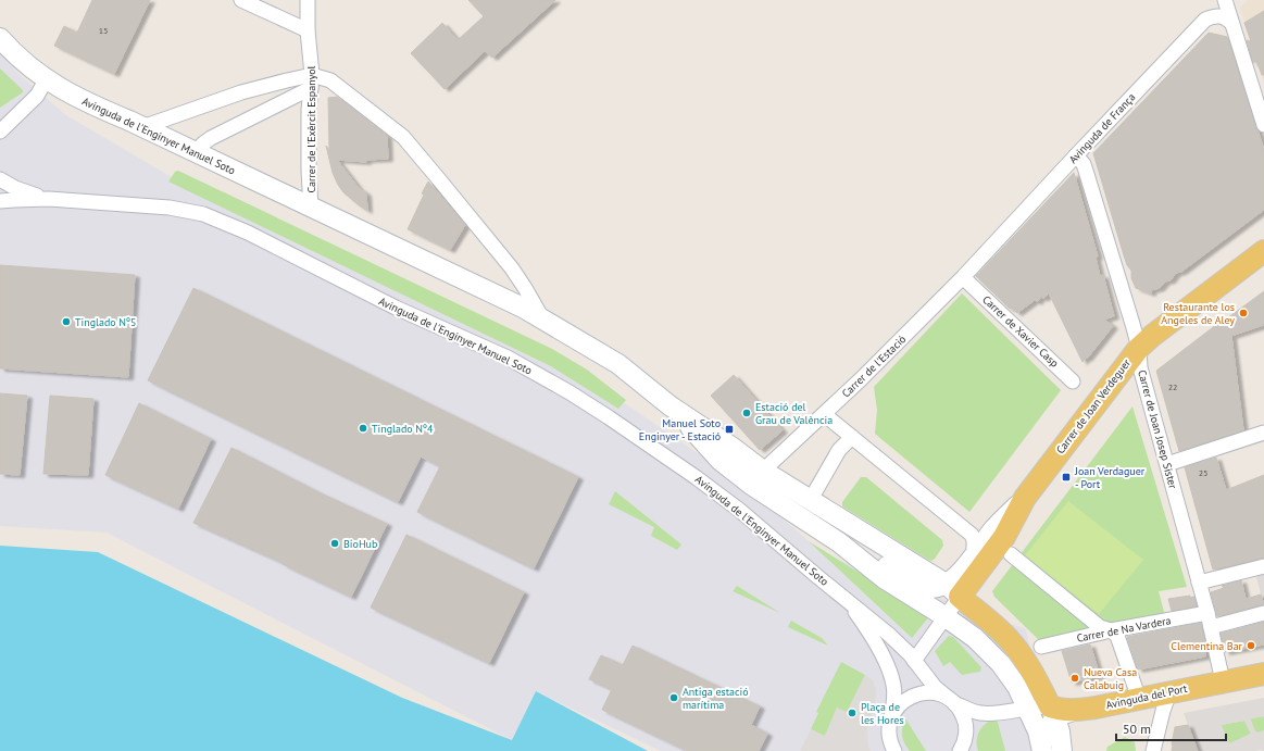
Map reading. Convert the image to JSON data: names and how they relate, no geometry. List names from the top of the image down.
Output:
{
  "streets": {
    "main road": ["Avinguda de l'Enginyer Manuel Soto", "Carrer de Joan Verdeguer", "Avinguda del Port"],
    "street": [
      "Avinguda de França",
      "Carrer de l'Exèrcit Espanyol",
      "Carrer de Xavier Casp",
      "Carrer de l'Estació",
      "Carrer de Joan Josep Sister",
      "Carrer de Na Vardera"
    ]
  },
  "crossings": [
    ["Avinguda de França", "Carrer de Xavier Casp"],
    ["Avinguda de França", "Carrer de l'Estació"],
    ["Avinguda de França", "Carrer de Joan Josep Sister"],
    ["Carrer de l'Exèrcit Espanyol", "Avinguda de l'Enginyer Manuel Soto"],
    ["Avinguda de l'Enginyer Manuel Soto", "Carrer de l'Estació"],
    ["Avinguda de l'Enginyer Manuel Soto", "Carrer de Joan Verdeguer"],
    ["Avinguda de l'Enginyer Manuel Soto", "Avinguda del Port"],
    ["Carrer de Xavier Casp", "Carrer de l'Estació"],
    ["Carrer de Joan Verdeguer", "Carrer de Joan Josep Sister"],
    ["Carrer de Joan Josep Sister", "Carrer de Na Vardera"],
    ["Carrer de Joan Josep Sister", "Avinguda del Port"]
  ],
  "places": {
    "other": [
      "Restaurante los Angeles de Aley",
      "Tinglado Nº5",
      "Estació del Grau de València",
      "Tinglado Nº4",
      "BioHub",
      "Clementina Bar",
      "Nueva Casa Calabuig",
      "Antiga estació marítima",
      "Plaça de les Hores"
    ],
    "transit": ["Manuel Soto Enginyer - Estació", "Joan Verdaguer - Port"]
  },
  "house_numbers": ["15", "22", "25"],
  "scale_bar": "50 m"
}
